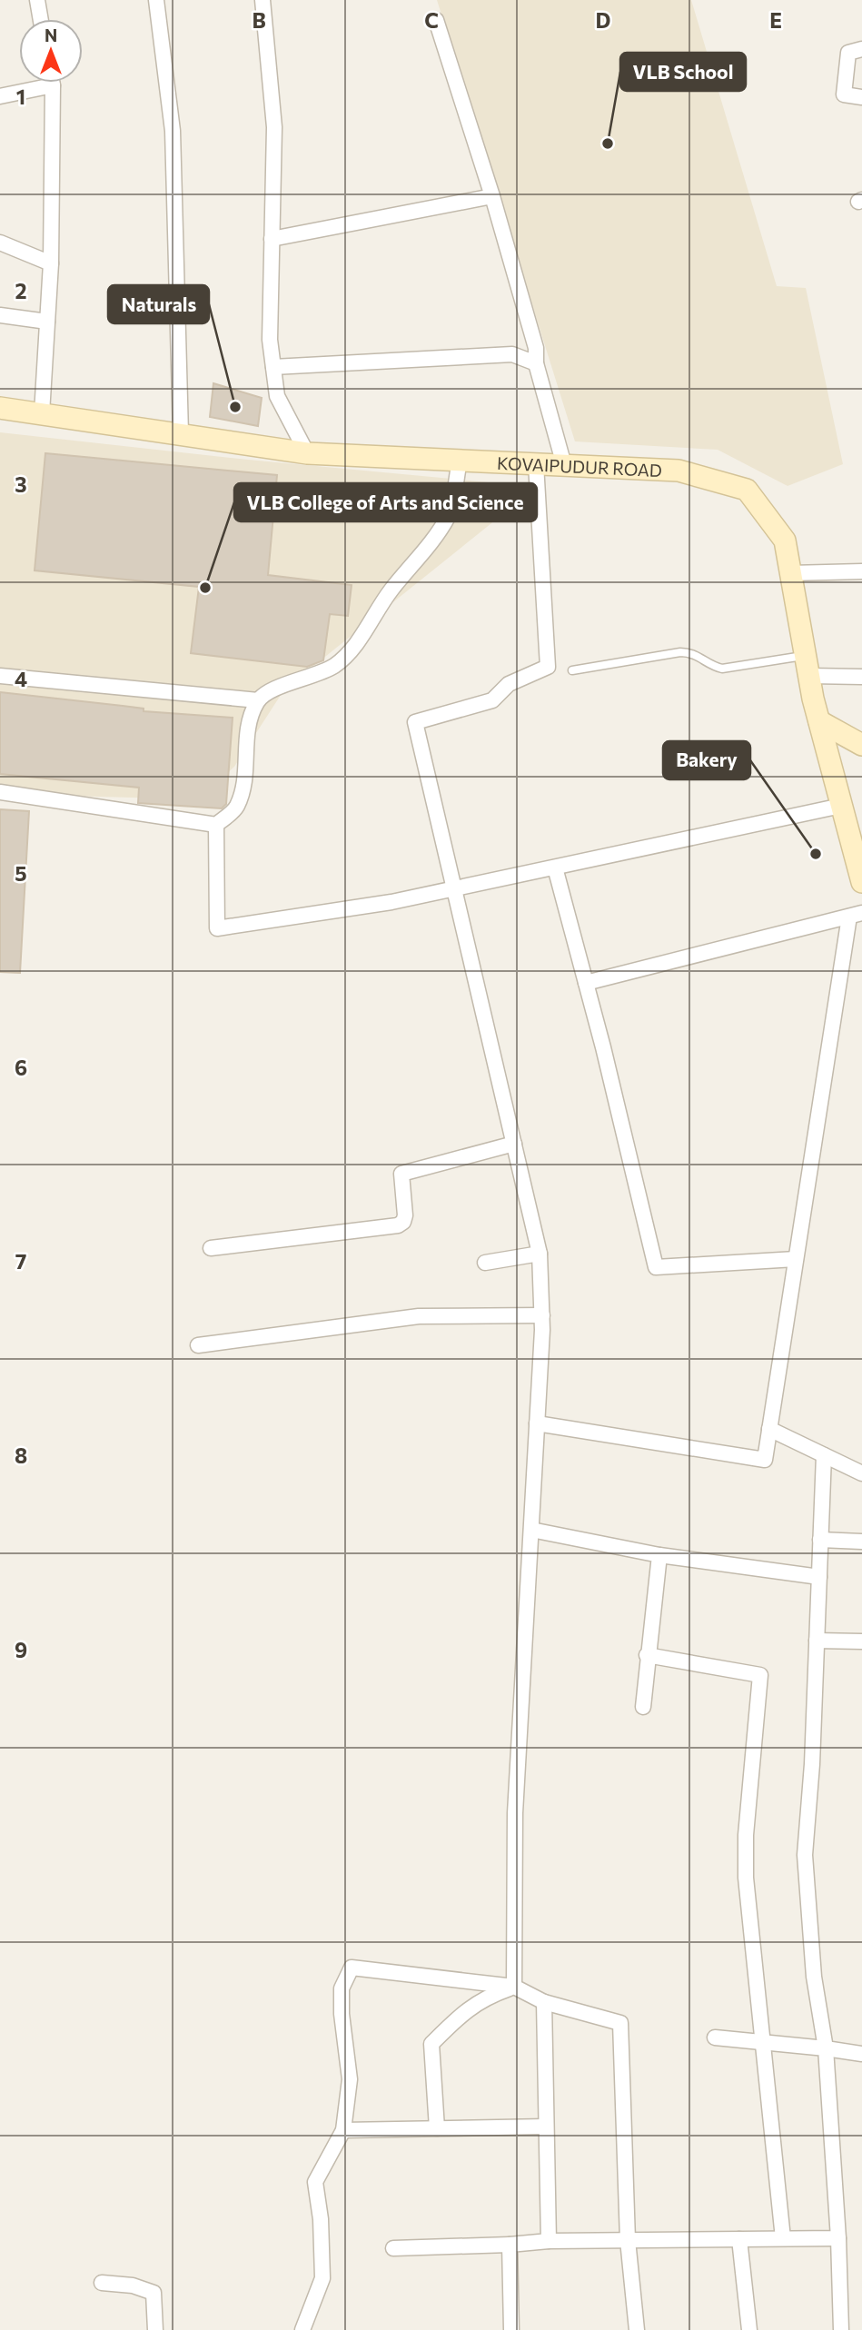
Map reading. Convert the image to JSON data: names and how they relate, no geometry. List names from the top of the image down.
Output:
{
  "streets": {
    "main road": ["KOVAIPUDUR ROAD"]
  },
  "places": [
    "VLB School",
    "Naturals",
    "VLB College of Arts and Science",
    "Bakery"
  ],
  "north": "top",
  "grid": {
    "columns": [
      "B",
      "C",
      "D",
      "E"
    ],
    "rows": [
      "1",
      "2",
      "3",
      "4",
      "5",
      "6",
      "7",
      "8",
      "9"
    ]
  }
}
